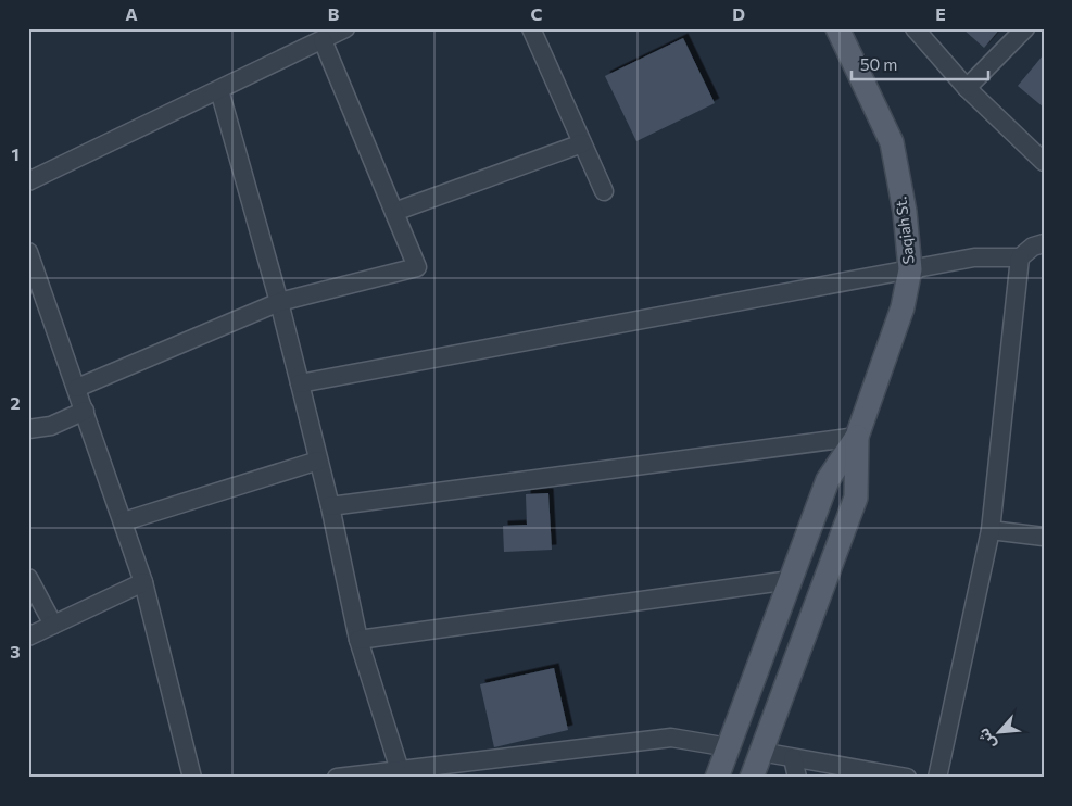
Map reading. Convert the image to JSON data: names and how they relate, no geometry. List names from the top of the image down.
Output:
{
  "streets": {
    "main road": ["Saqiah St."]
  },
  "scale_bar": "50 m",
  "north": "bottom left",
  "grid": {
    "columns": [
      "A",
      "B",
      "C",
      "D",
      "E"
    ],
    "rows": ["1", "2", "3"]
  }
}
